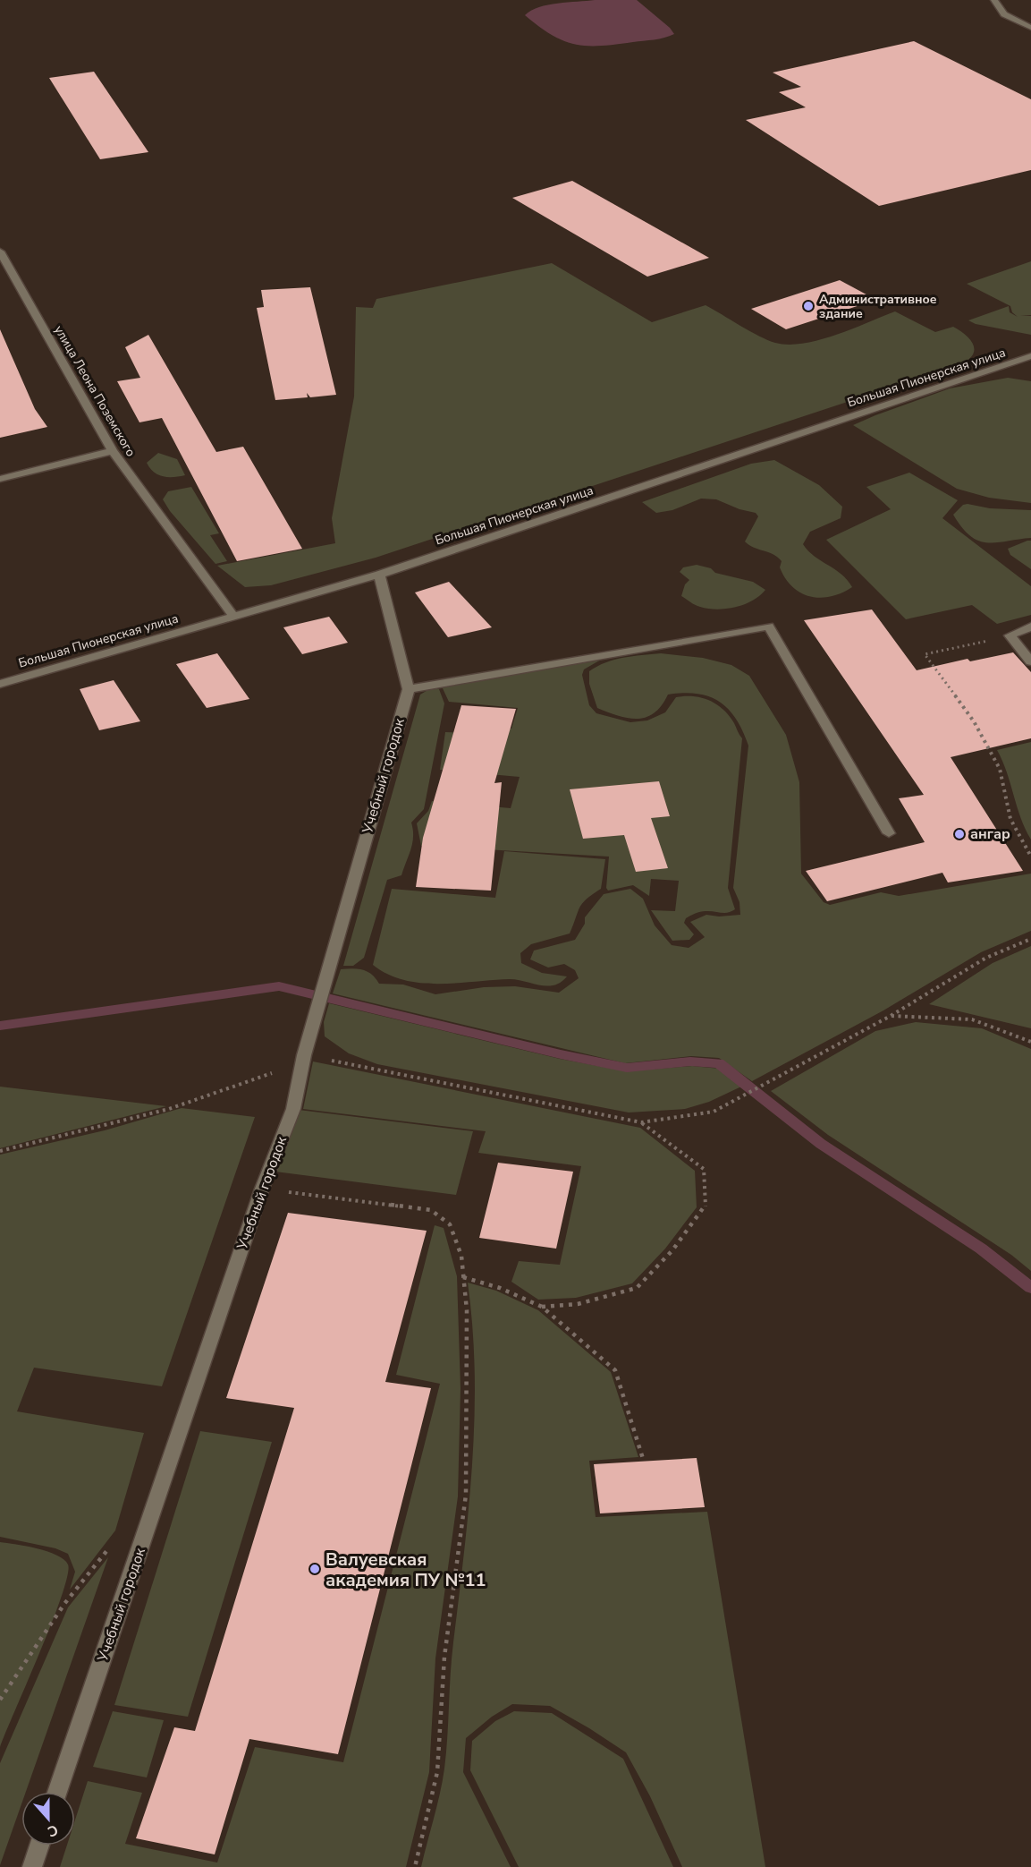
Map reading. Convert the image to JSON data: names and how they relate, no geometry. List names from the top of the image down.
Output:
{
  "streets": {
    "street": ["Большая Пионерская улица", "улица Леона Поземского", "Учебный городок"]
  },
  "crossings": [
    ["Большая Пионерская улица", "улица Леона Поземского"]
  ],
  "places": ["Административное здание", "ангар", "Валуевская академия ПУ №11"],
  "north": "bottom"
}
